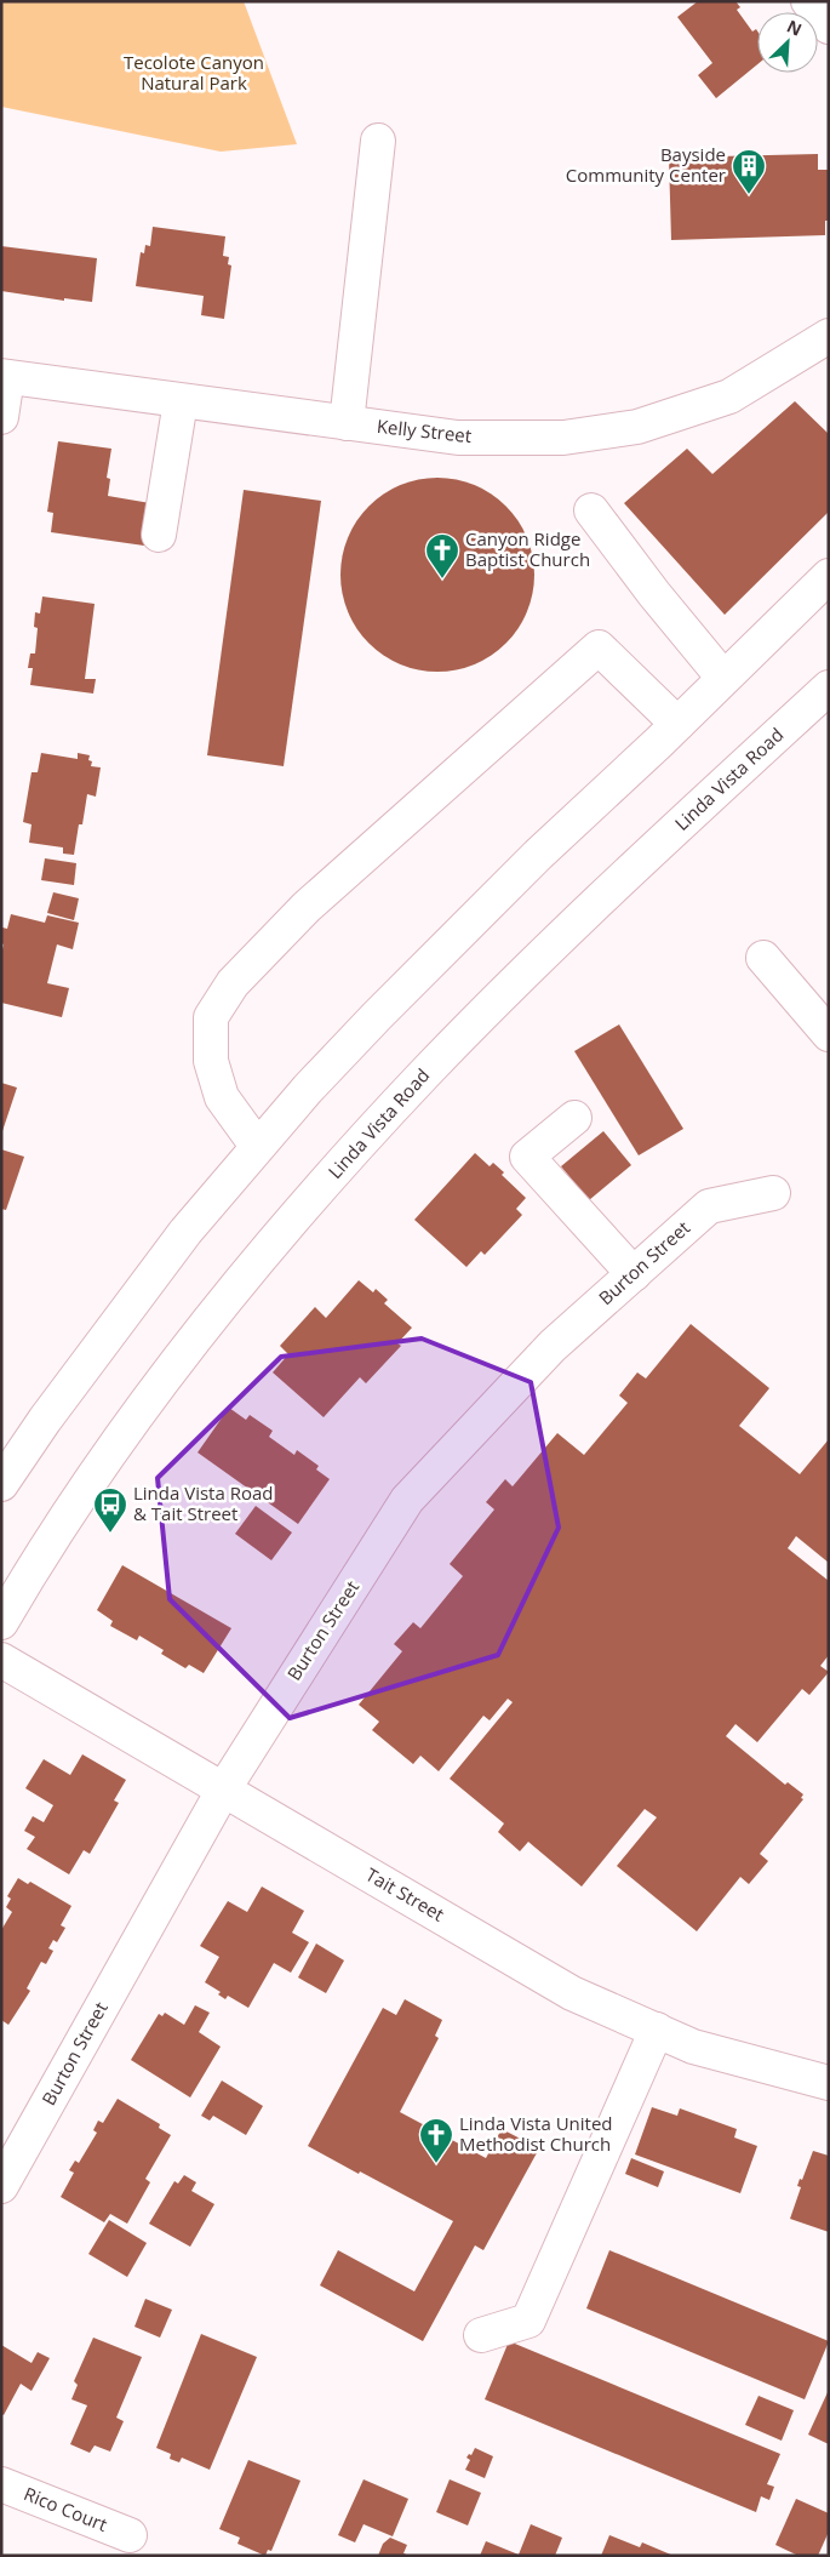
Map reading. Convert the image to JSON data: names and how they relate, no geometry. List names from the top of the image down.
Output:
{
  "streets": {
    "street": [
      "Kelly Street",
      "Linda Vista Road",
      "Burton Street",
      "Tait Street",
      "Rico Court"
    ]
  },
  "crossings": [
    ["Burton Street", "Tait Street"]
  ],
  "parks": ["Tecolote Canyon Natural Park"],
  "places": {
    "building": ["Bayside Community Center"],
    "church": ["Canyon Ridge Baptist Church", "Linda Vista United Methodist Church"],
    "bus stop": ["Linda Vista Road & Tait Street"]
  },
  "north": "top right"
}
